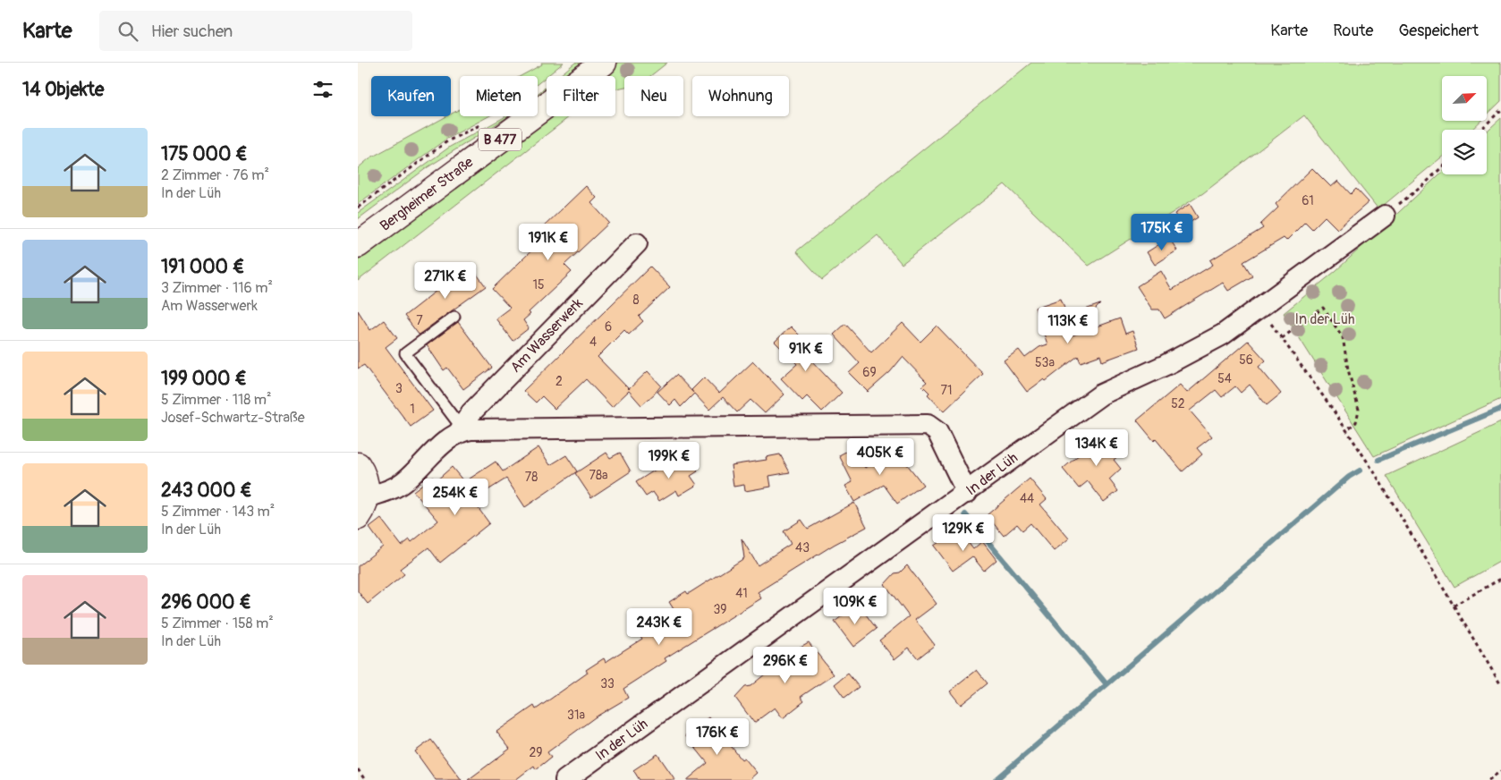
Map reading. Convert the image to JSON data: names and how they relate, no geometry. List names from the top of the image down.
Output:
{
  "streets": {
    "main road": ["B 477", "Bergheimer Straße"],
    "street": ["Am Wasserwerk", "In der Lüh"]
  },
  "parks": ["In der Lüh"],
  "house_numbers": [
    "61",
    "15",
    "8",
    "7",
    "6",
    "4",
    "56",
    "53a",
    "69",
    "54",
    "2",
    "3",
    "71",
    "52",
    "1",
    "78a",
    "78",
    "44",
    "43",
    "41",
    "39",
    "33",
    "31a",
    "29"
  ],
  "north": "top right",
  "page": {
    "header": "Karte",
    "search": "Hier suchen",
    "nav": ["Karte", "Route", "Gespeichert"],
    "heading": "14 Objekte",
    "chip": [
      "Kaufen",
      "Mieten",
      "Filter",
      "Neu",
      "Wohnung"
    ],
    "list": [
      {
        "name": "175 000 €",
        "note": "2 Zimmer · 76 m² · In der Lüh"
      },
      {
        "name": "191 000 €",
        "note": "3 Zimmer · 116 m² · Am Wasserwerk"
      },
      {
        "name": "199 000 €",
        "note": "5 Zimmer · 118 m² · Josef-Schwartz-Straße"
      },
      {
        "name": "243 000 €",
        "note": "5 Zimmer · 143 m² · In der Lüh"
      },
      {
        "name": "296 000 €",
        "note": "5 Zimmer · 158 m² · In der Lüh"
      }
    ],
    "price": [
      "175K €",
      "191K €",
      "271K €",
      "113K €",
      "91K €",
      "134K €",
      "405K €",
      "199K €",
      "254K €",
      "129K €",
      "109K €",
      "243K €",
      "296K €",
      "176K €"
    ]
  }
}
